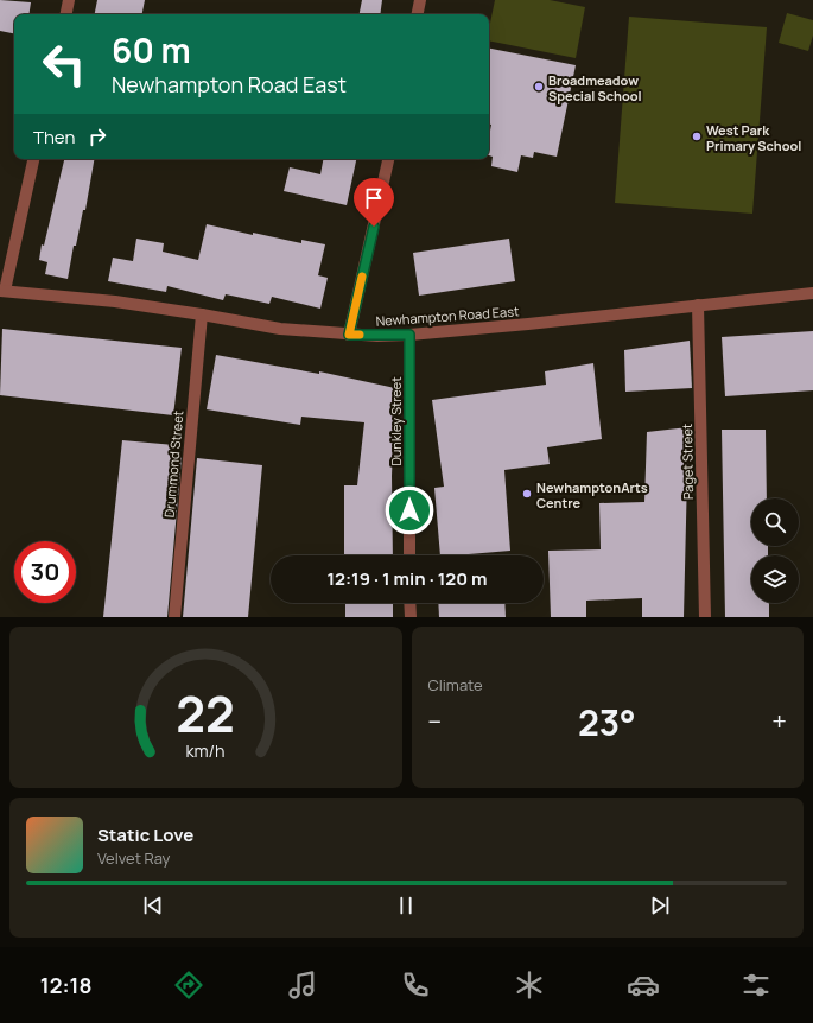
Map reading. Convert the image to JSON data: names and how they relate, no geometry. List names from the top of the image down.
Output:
{
  "streets": {
    "street": [
      "Newhampton Road East",
      "Dunkley Street",
      "Paget Street",
      "Drummond Street"
    ]
  },
  "crossings": [
    ["Newhampton Road East", "Dunkley Street"],
    ["Newhampton Road East", "Paget Street"],
    ["Newhampton Road East", "Drummond Street"]
  ],
  "places": ["Broadmeadow Special School", "West Park Primary School", "NewhamptonArts Centre"],
  "page": {
    "turn": ["60 m", "Newhampton Road East"],
    "then": "Then",
    "limit": "30",
    "trip": "12:19 · 1 min · 120 m",
    "tile": "Climate",
    "heat": ["−", "23°", "+"],
    "song": ["Static Love", "Velvet Ray"],
    "tabs": "12:18",
    "gauge": ["22", "km/h"]
  }
}
